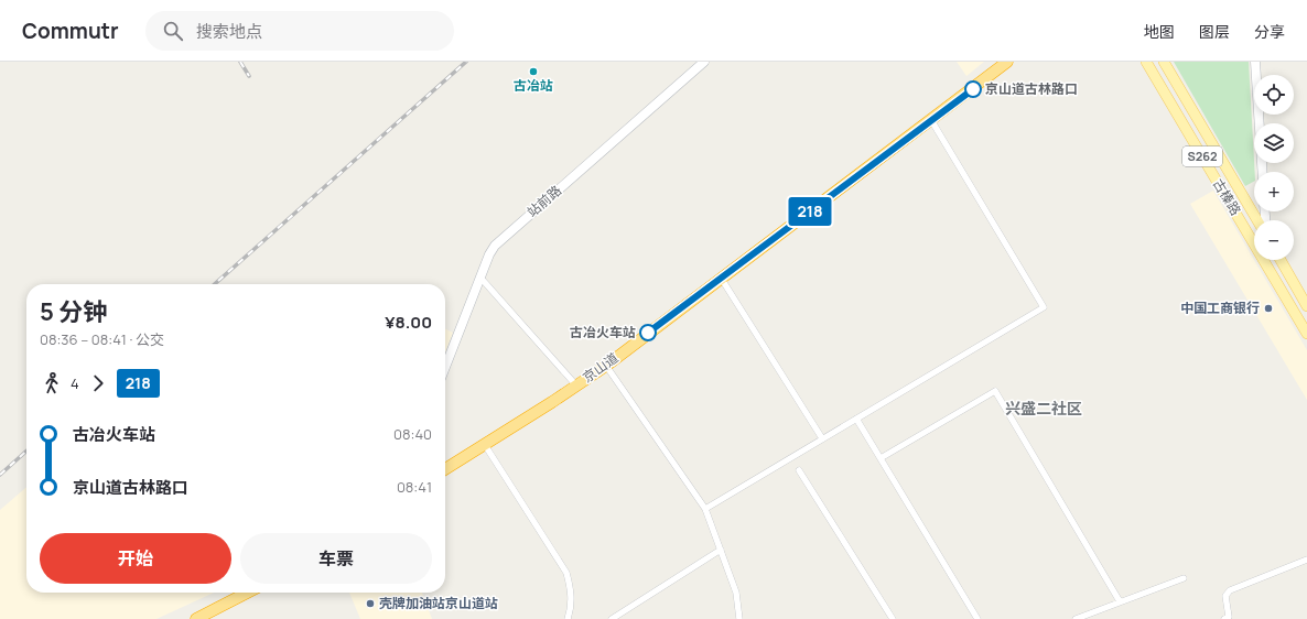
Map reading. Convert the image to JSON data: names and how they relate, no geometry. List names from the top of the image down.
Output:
{
  "streets": {
    "highway": ["京山道"],
    "main road": ["S262", "古榛路"],
    "street": ["站前路"]
  },
  "districts": ["兴盛二社区"],
  "places": [
    "古冶站",
    "京山道古林路口",
    "中国工商银行",
    "古冶火车站",
    "壳牌加油站京山道站"
  ],
  "lines": ["bus line 218"],
  "page": {
    "header": "Commutr",
    "search": "搜索地点",
    "nav": ["地图", "图层", "分享"],
    "on_map": "218",
    "map_buttons": ["+", "−"],
    "heading": ["5 分钟", "08:36 – 08:41 · 公交", "¥8.00"],
    "legs": ["4", "218"],
    "list": [
      {
        "name": "古冶火车站",
        "value": "08:40"
      },
      {
        "name": "京山道古林路口",
        "value": "08:41"
      }
    ],
    "buttons": ["开始", "车票"]
  }
}
